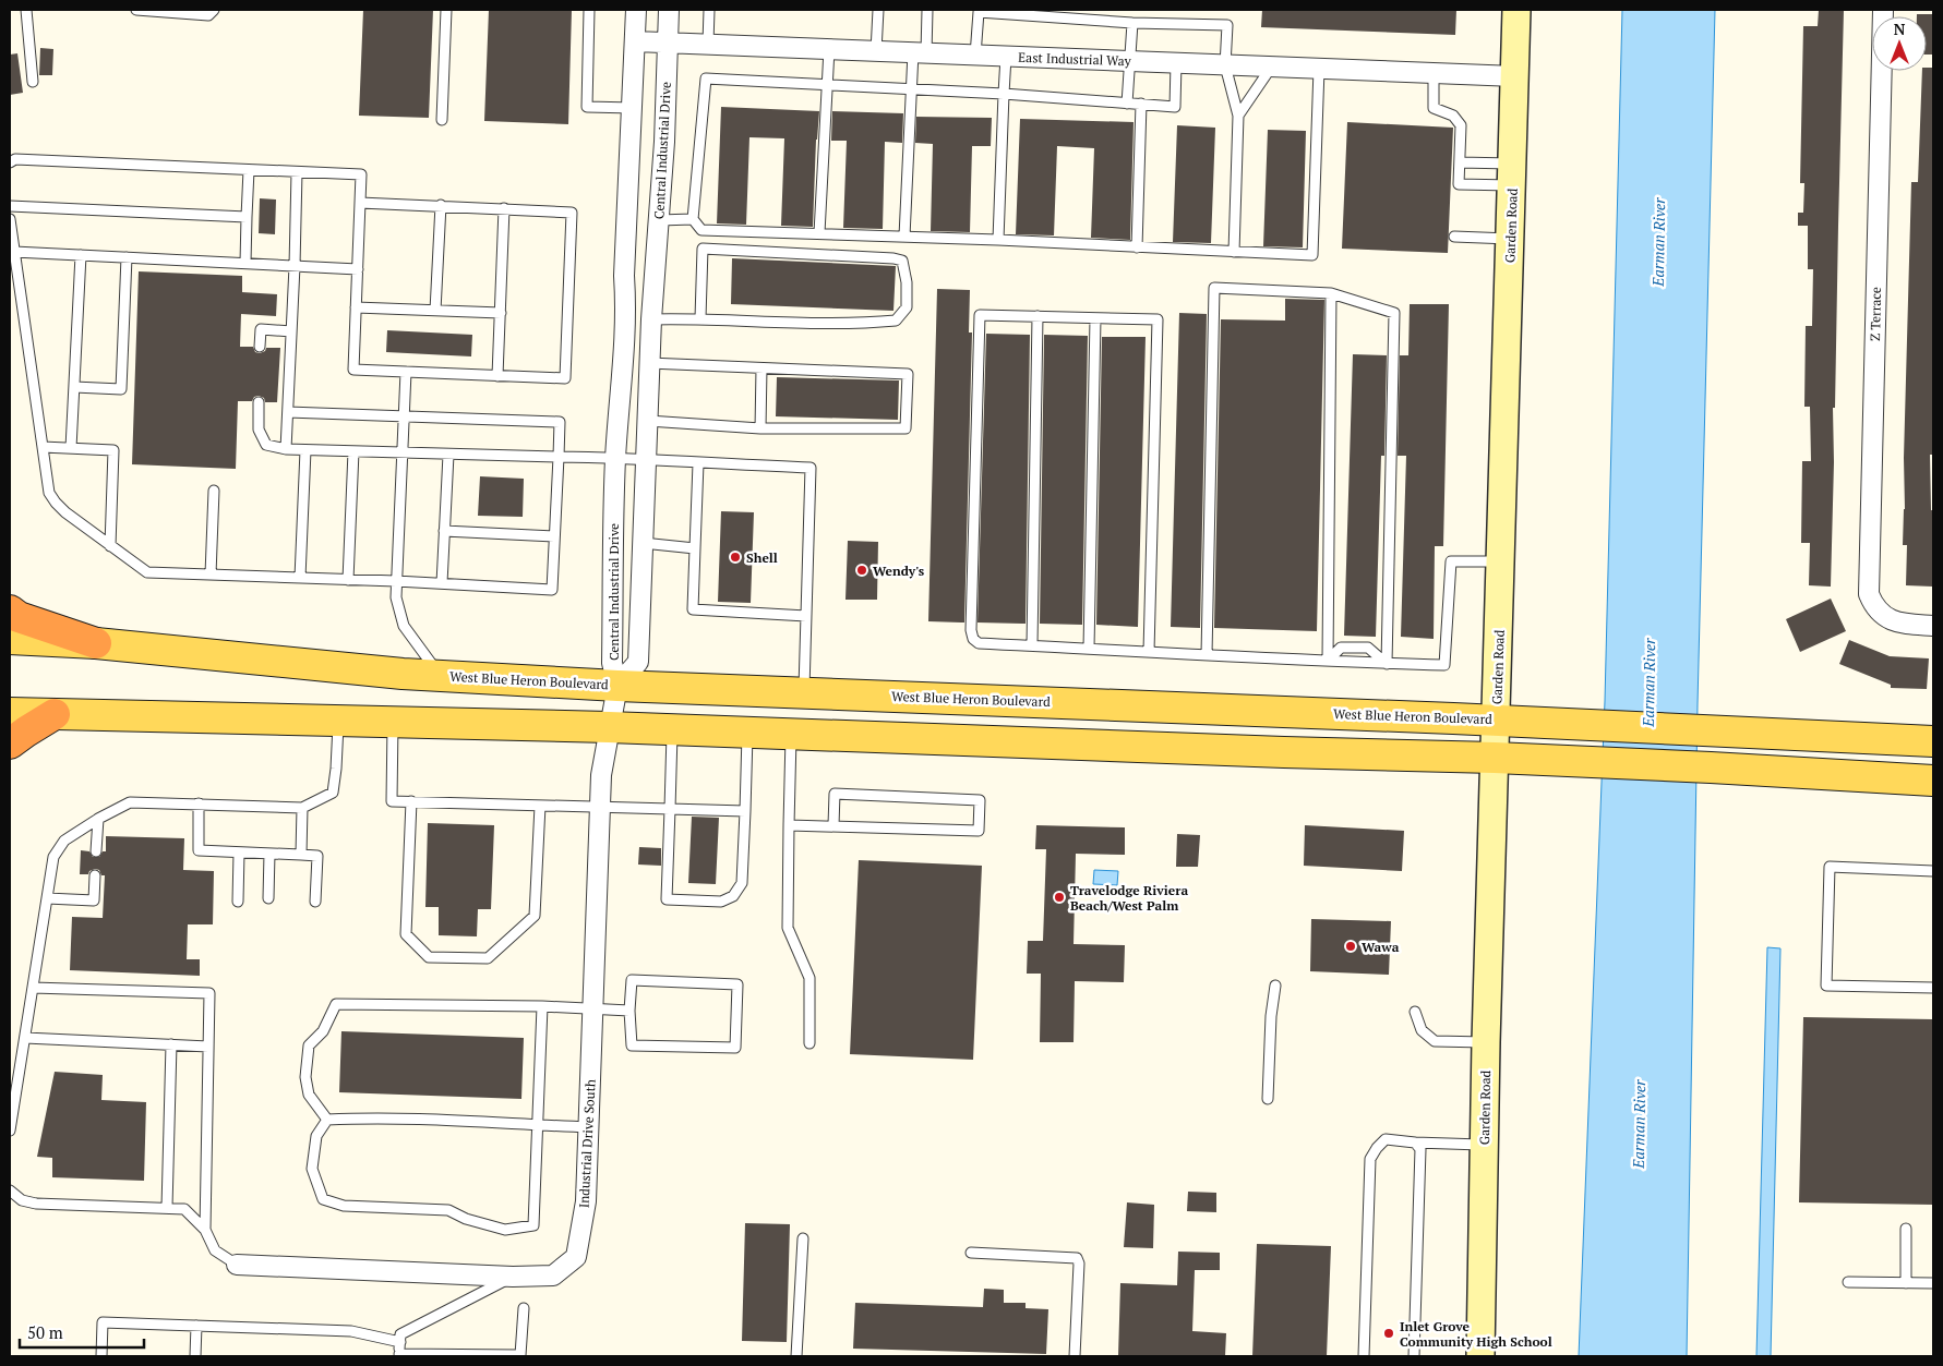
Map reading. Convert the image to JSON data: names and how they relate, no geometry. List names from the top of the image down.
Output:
{
  "streets": {
    "main road": ["West Blue Heron Boulevard"],
    "street": [
      "East Industrial Way",
      "Central Industrial Drive",
      "Garden Road",
      "Z Terrace",
      "Industrial Drive South"
    ]
  },
  "crossings": [
    ["East Industrial Way", "Central Industrial Drive"],
    ["East Industrial Way", "Garden Road"],
    ["Central Industrial Drive", "West Blue Heron Boulevard"],
    ["Central Industrial Drive", "Industrial Drive South"],
    ["Garden Road", "West Blue Heron Boulevard"],
    ["West Blue Heron Boulevard", "Industrial Drive South"]
  ],
  "water": ["Earman River"],
  "places": [
    "Shell",
    "Wendy's",
    "Travelodge Riviera Beach/West Palm",
    "Wawa",
    "Inlet Grove Community High School"
  ],
  "scale_bar": "50 m",
  "north": "top"
}
